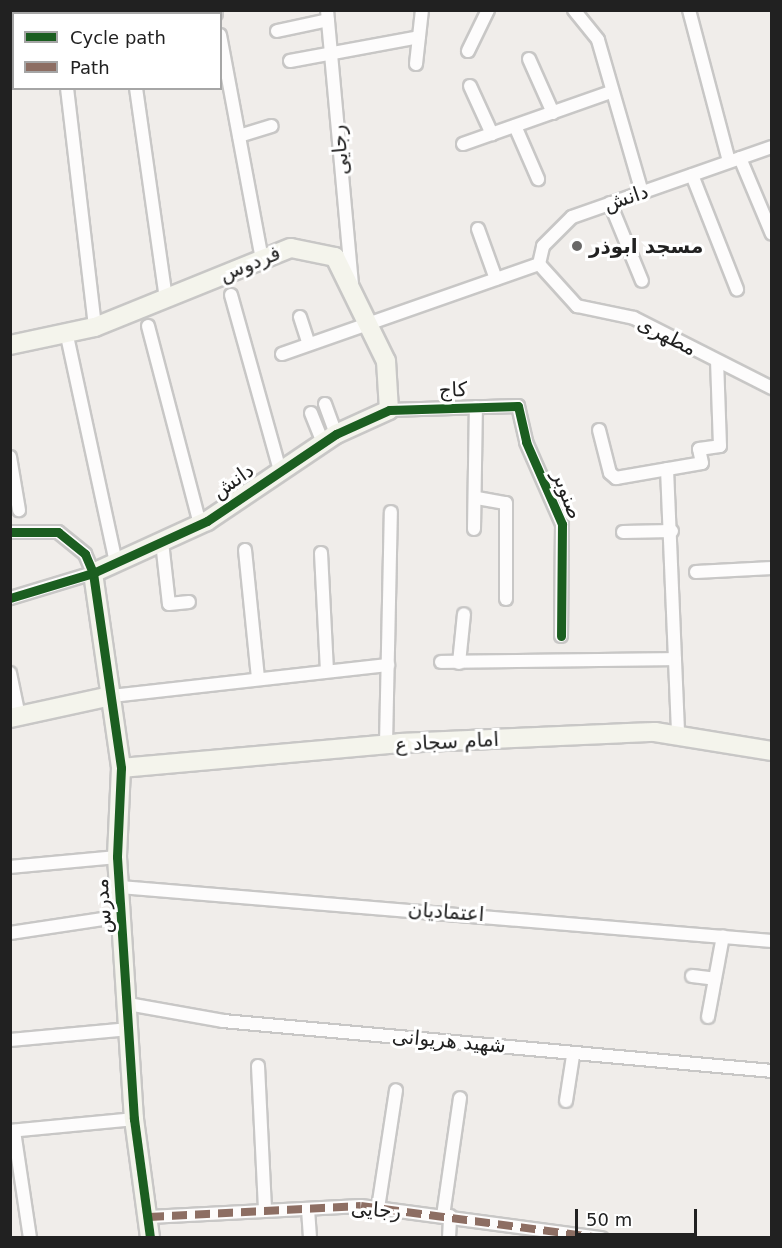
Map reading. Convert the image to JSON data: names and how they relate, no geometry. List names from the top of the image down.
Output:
{
  "streets": {
    "street": [
      "رجایی",
      "دانش",
      "فردوس",
      "مطهری",
      "کاج",
      "صنوبر",
      "امام سجاد ع",
      "مدرس",
      "اعتمادیان",
      "شهید هریوانی"
    ]
  },
  "crossings": [
    ["رجایی", "فردوس"],
    ["رجایی", "مدرس"],
    ["دانش", "فردوس"],
    ["دانش", "مطهری"],
    ["دانش", "کاج"],
    ["دانش", "مدرس"],
    ["فردوس", "کاج"],
    ["کاج", "صنوبر"],
    ["امام سجاد ع", "مدرس"],
    ["مدرس", "اعتمادیان"],
    ["مدرس", "شهید هریوانی"]
  ],
  "places": ["مسجد ابوذر"],
  "legend": ["Cycle path", "Path"],
  "scale_bar": "50 m"
}
